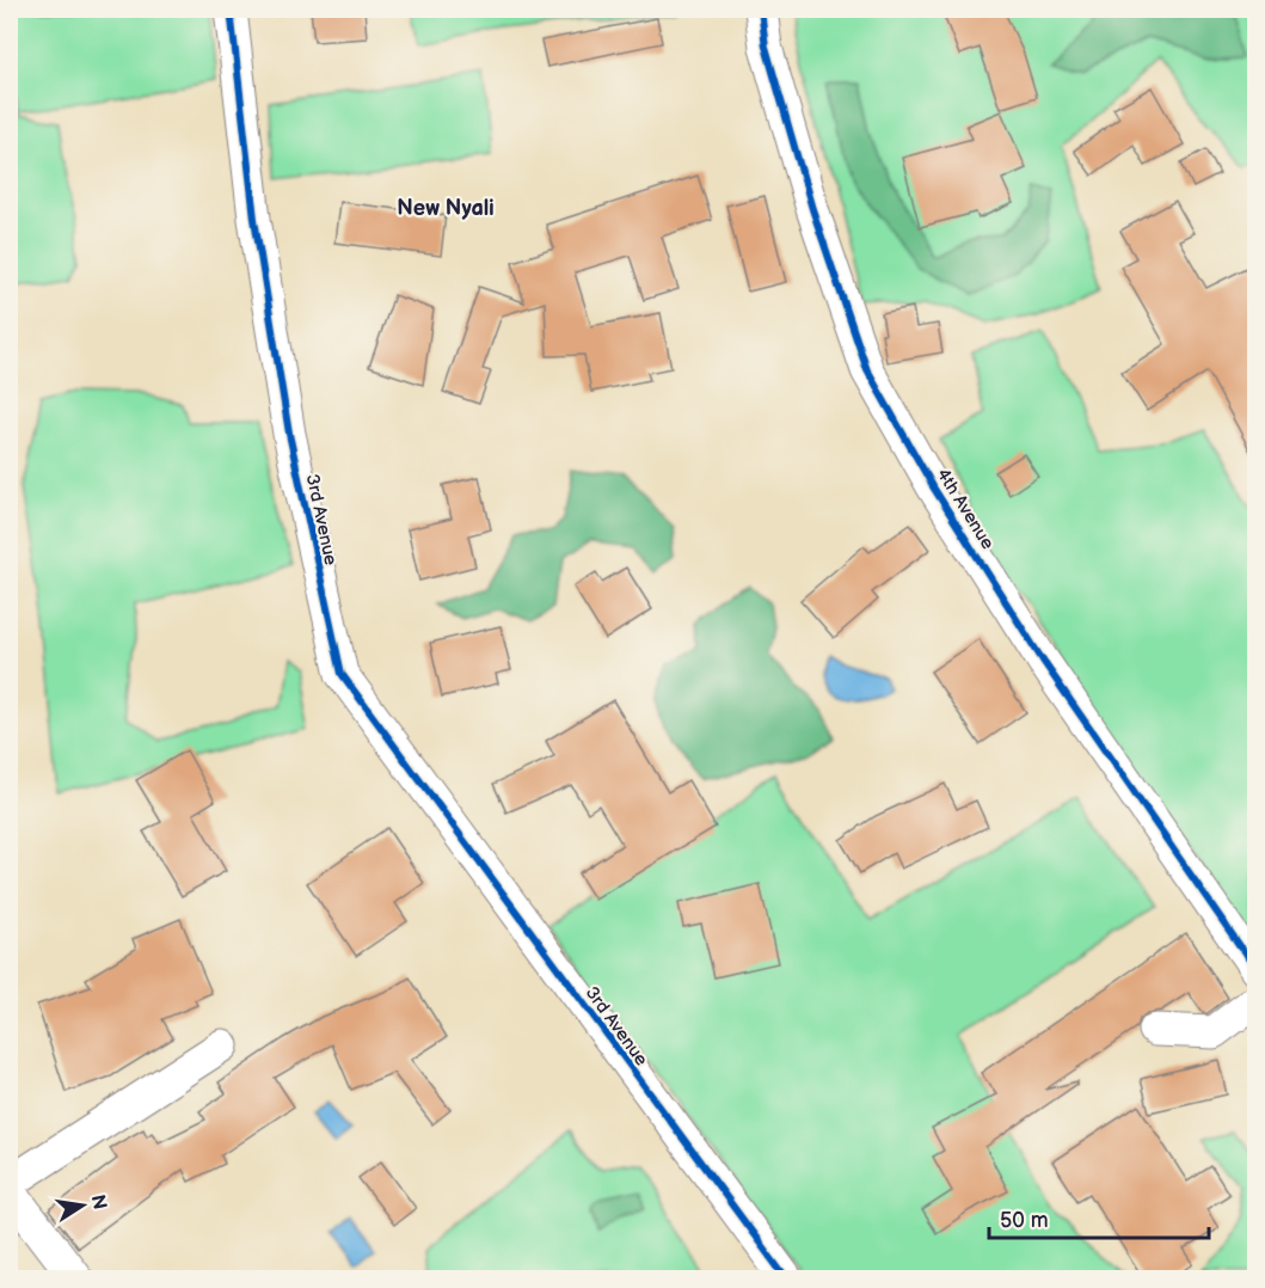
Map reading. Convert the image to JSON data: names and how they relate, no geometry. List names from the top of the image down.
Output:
{
  "streets": {
    "street": ["4th Avenue", "3rd Avenue"]
  },
  "districts": ["New Nyali"],
  "scale_bar": "50 m",
  "north": "right"
}
